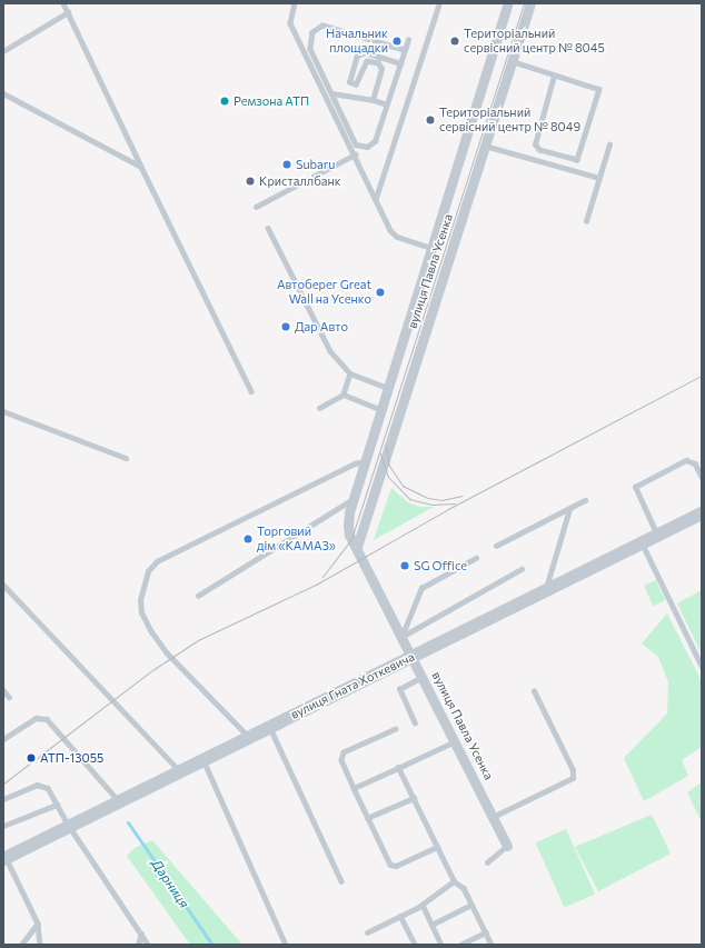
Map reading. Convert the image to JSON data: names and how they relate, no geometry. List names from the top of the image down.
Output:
{
  "streets": {
    "street": ["вулиця Павла Усенка", "вулиця Гната Хоткевича"]
  },
  "crossings": [
    ["вулиця Павла Усенка", "вулиця Гната Хоткевича"]
  ],
  "water": ["Дарниця"],
  "places": [
    "Начальник площадки",
    "Територіальний сервісний центр № 8045",
    "Ремзона АТП",
    "Територіальний сервісний центр № 8049",
    "Subaru",
    "Кристаллбанк",
    "Автоберег Great Wall на Усенко",
    "Дар Авто",
    "Торговий дім «КАМАЗ»",
    "SG Office",
    "АТП-13055"
  ]
}
